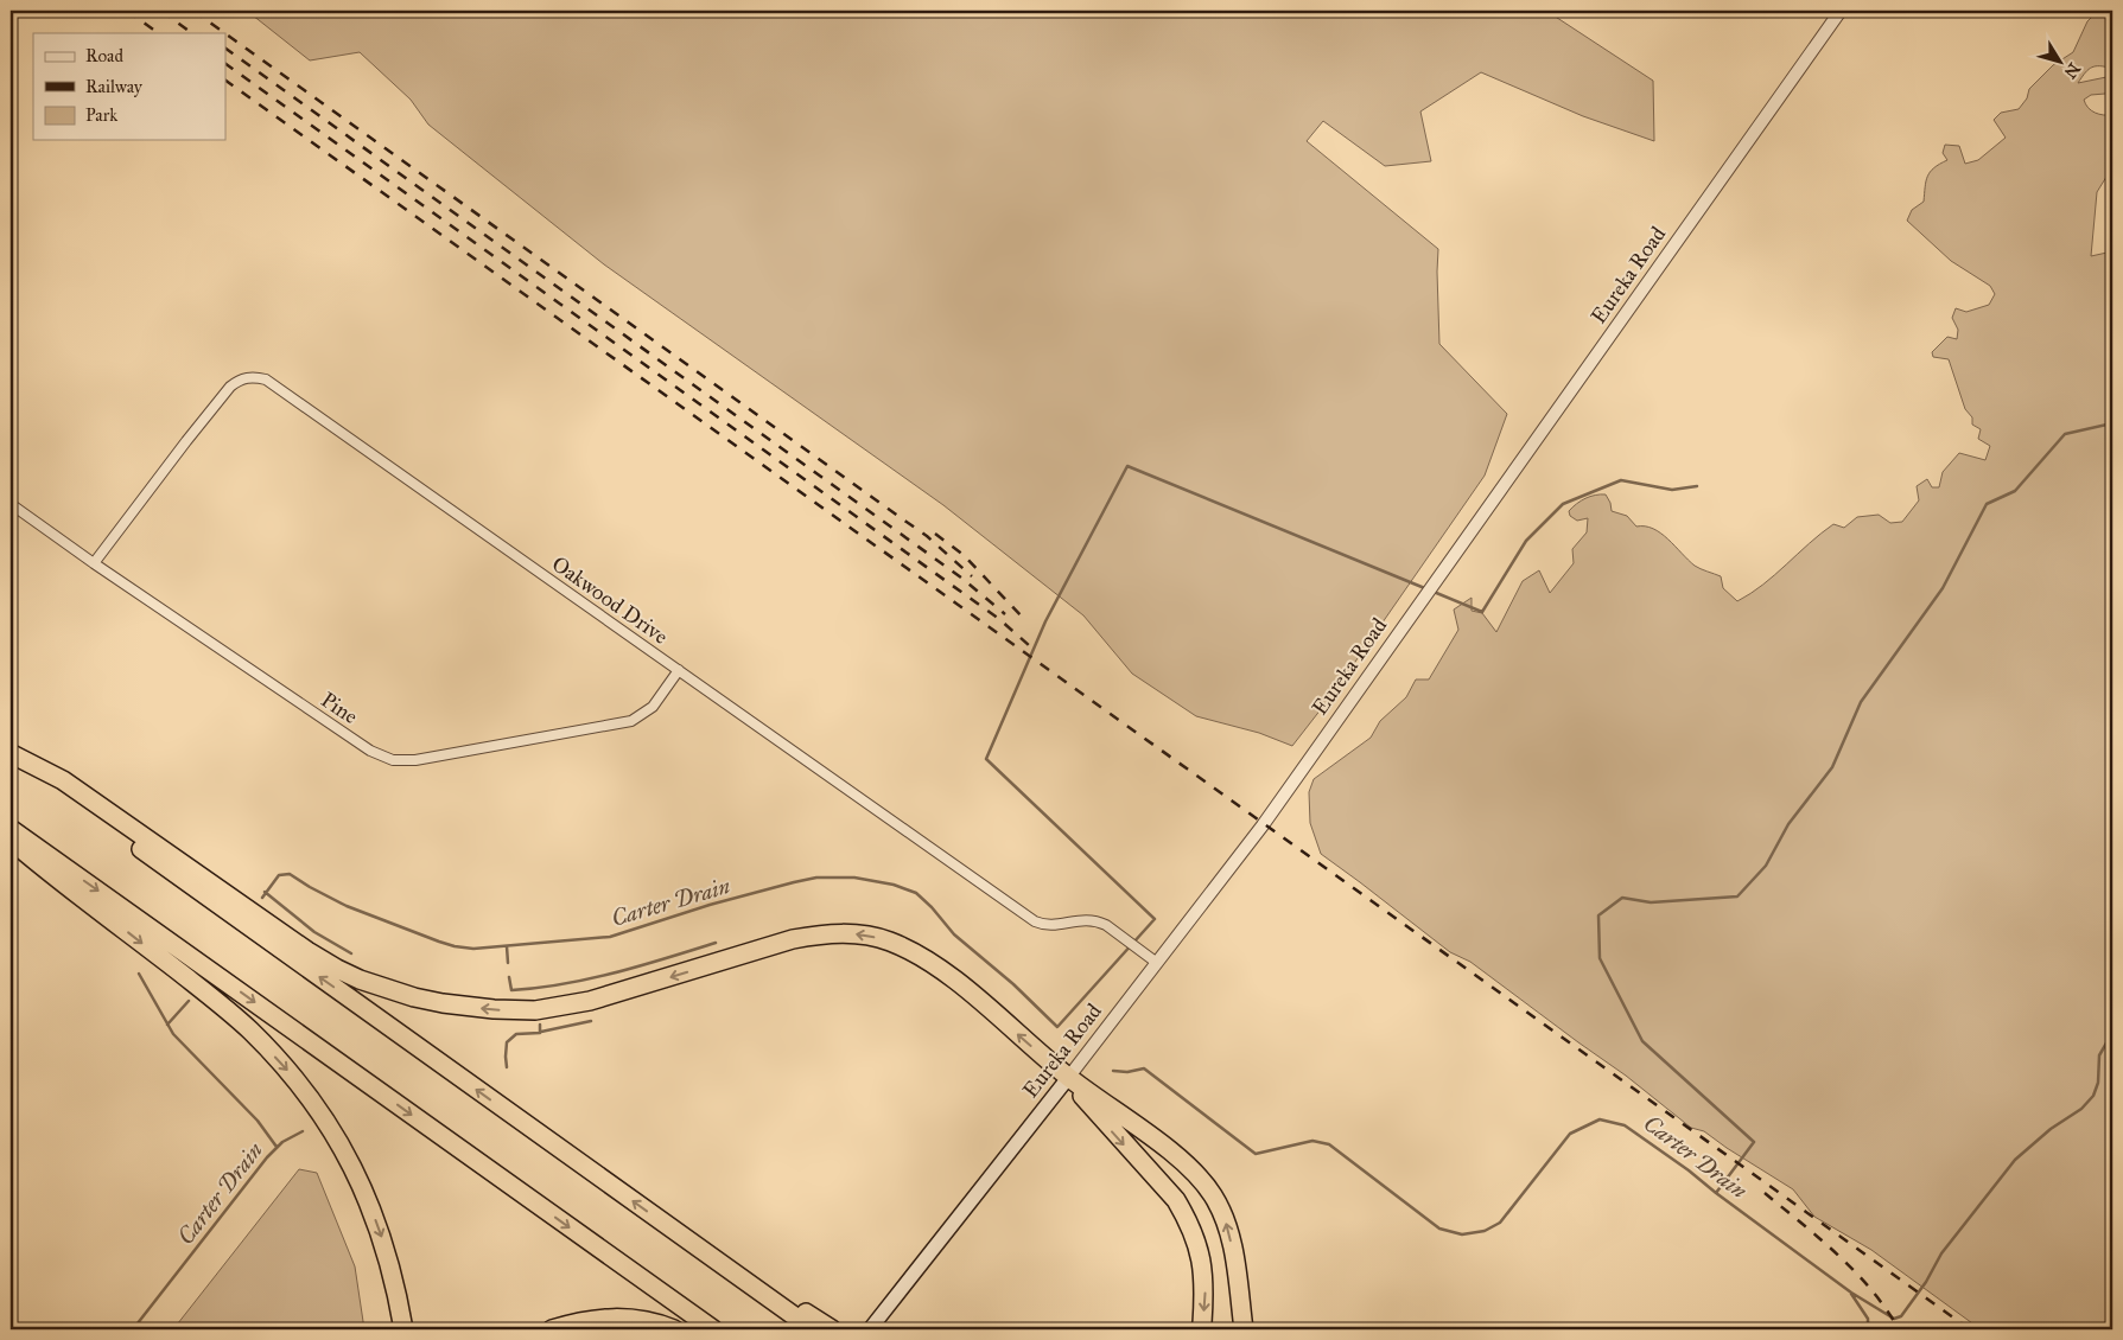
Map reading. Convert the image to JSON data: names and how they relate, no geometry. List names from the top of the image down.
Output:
{
  "streets": {
    "main road": ["Eureka Road"],
    "street": ["Oakwood Drive", "Pine"]
  },
  "crossings": [
    ["Eureka Road", "Oakwood Drive"],
    ["Oakwood Drive", "Pine"]
  ],
  "water": ["Carter Drain"],
  "legend": ["Road", "Railway", "Park"],
  "north": "bottom right"
}
